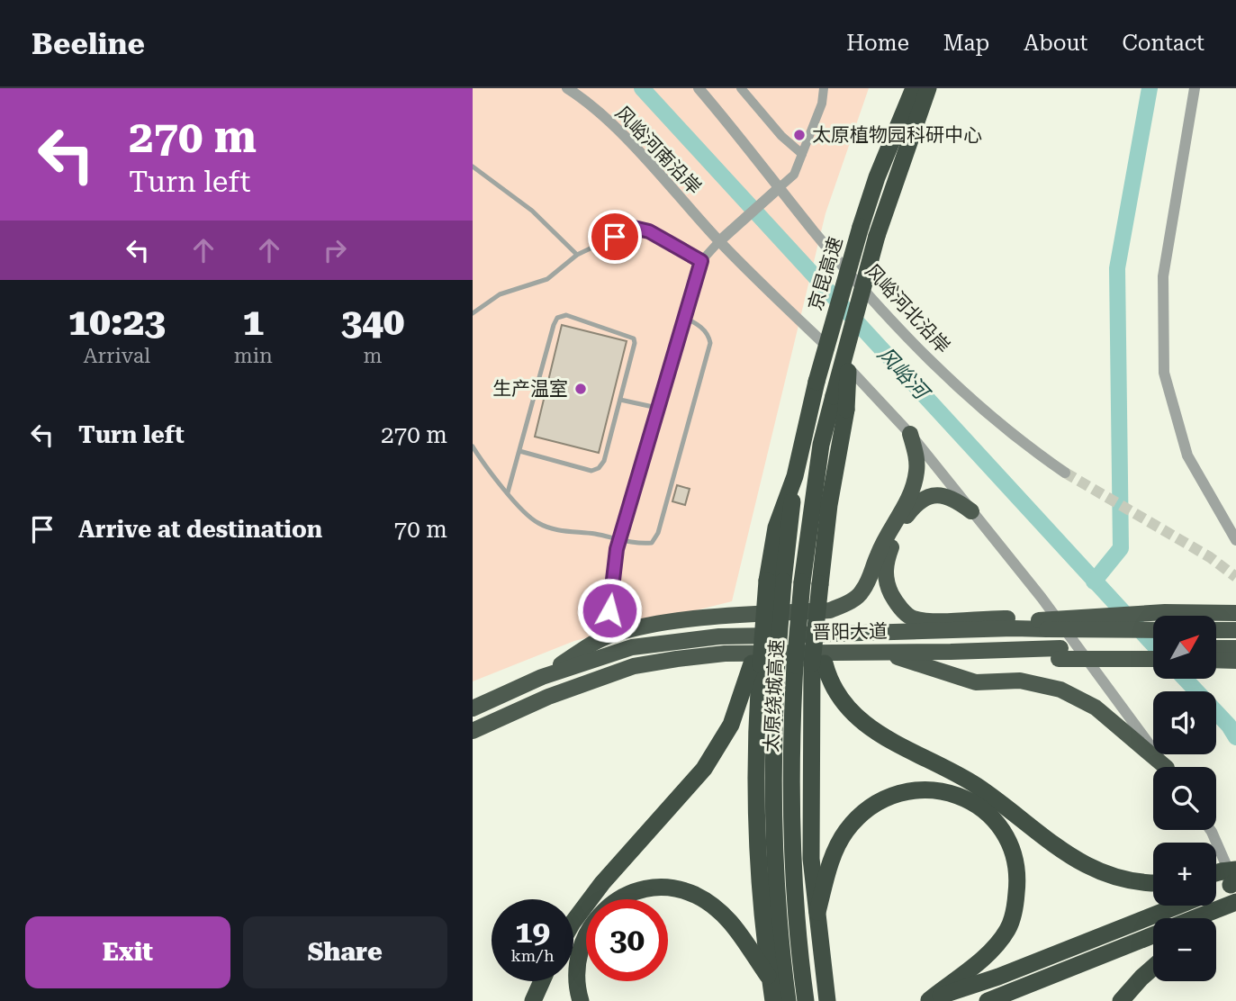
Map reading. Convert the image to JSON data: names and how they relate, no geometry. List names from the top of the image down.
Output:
{
  "streets": {
    "highway": ["京昆高速", "晋阳大道", "太原绕城高速"],
    "street": ["风峪河南沿岸", "风峪河北沿岸"]
  },
  "crossings": [
    ["京昆高速", "太原绕城高速"]
  ],
  "water": ["风峪河"],
  "places": ["太原植物园科研中心", "生产温室"],
  "north": "top right",
  "page": {
    "header": "Beeline",
    "nav": [
      "Home",
      "Map",
      "About",
      "Contact"
    ],
    "turn": ["270 m", "Turn left"],
    "eta": [
      "10:23",
      "Arrival",
      "1",
      "min",
      "340",
      "m"
    ],
    "list": [
      {
        "name": "Turn left",
        "value": "270 m"
      },
      {
        "name": "Arrive at destination",
        "value": "70 m"
      }
    ],
    "map_buttons": ["+", "−"],
    "speed": "19 km/h",
    "limit": "30",
    "buttons": ["Exit", "Share"]
  }
}
